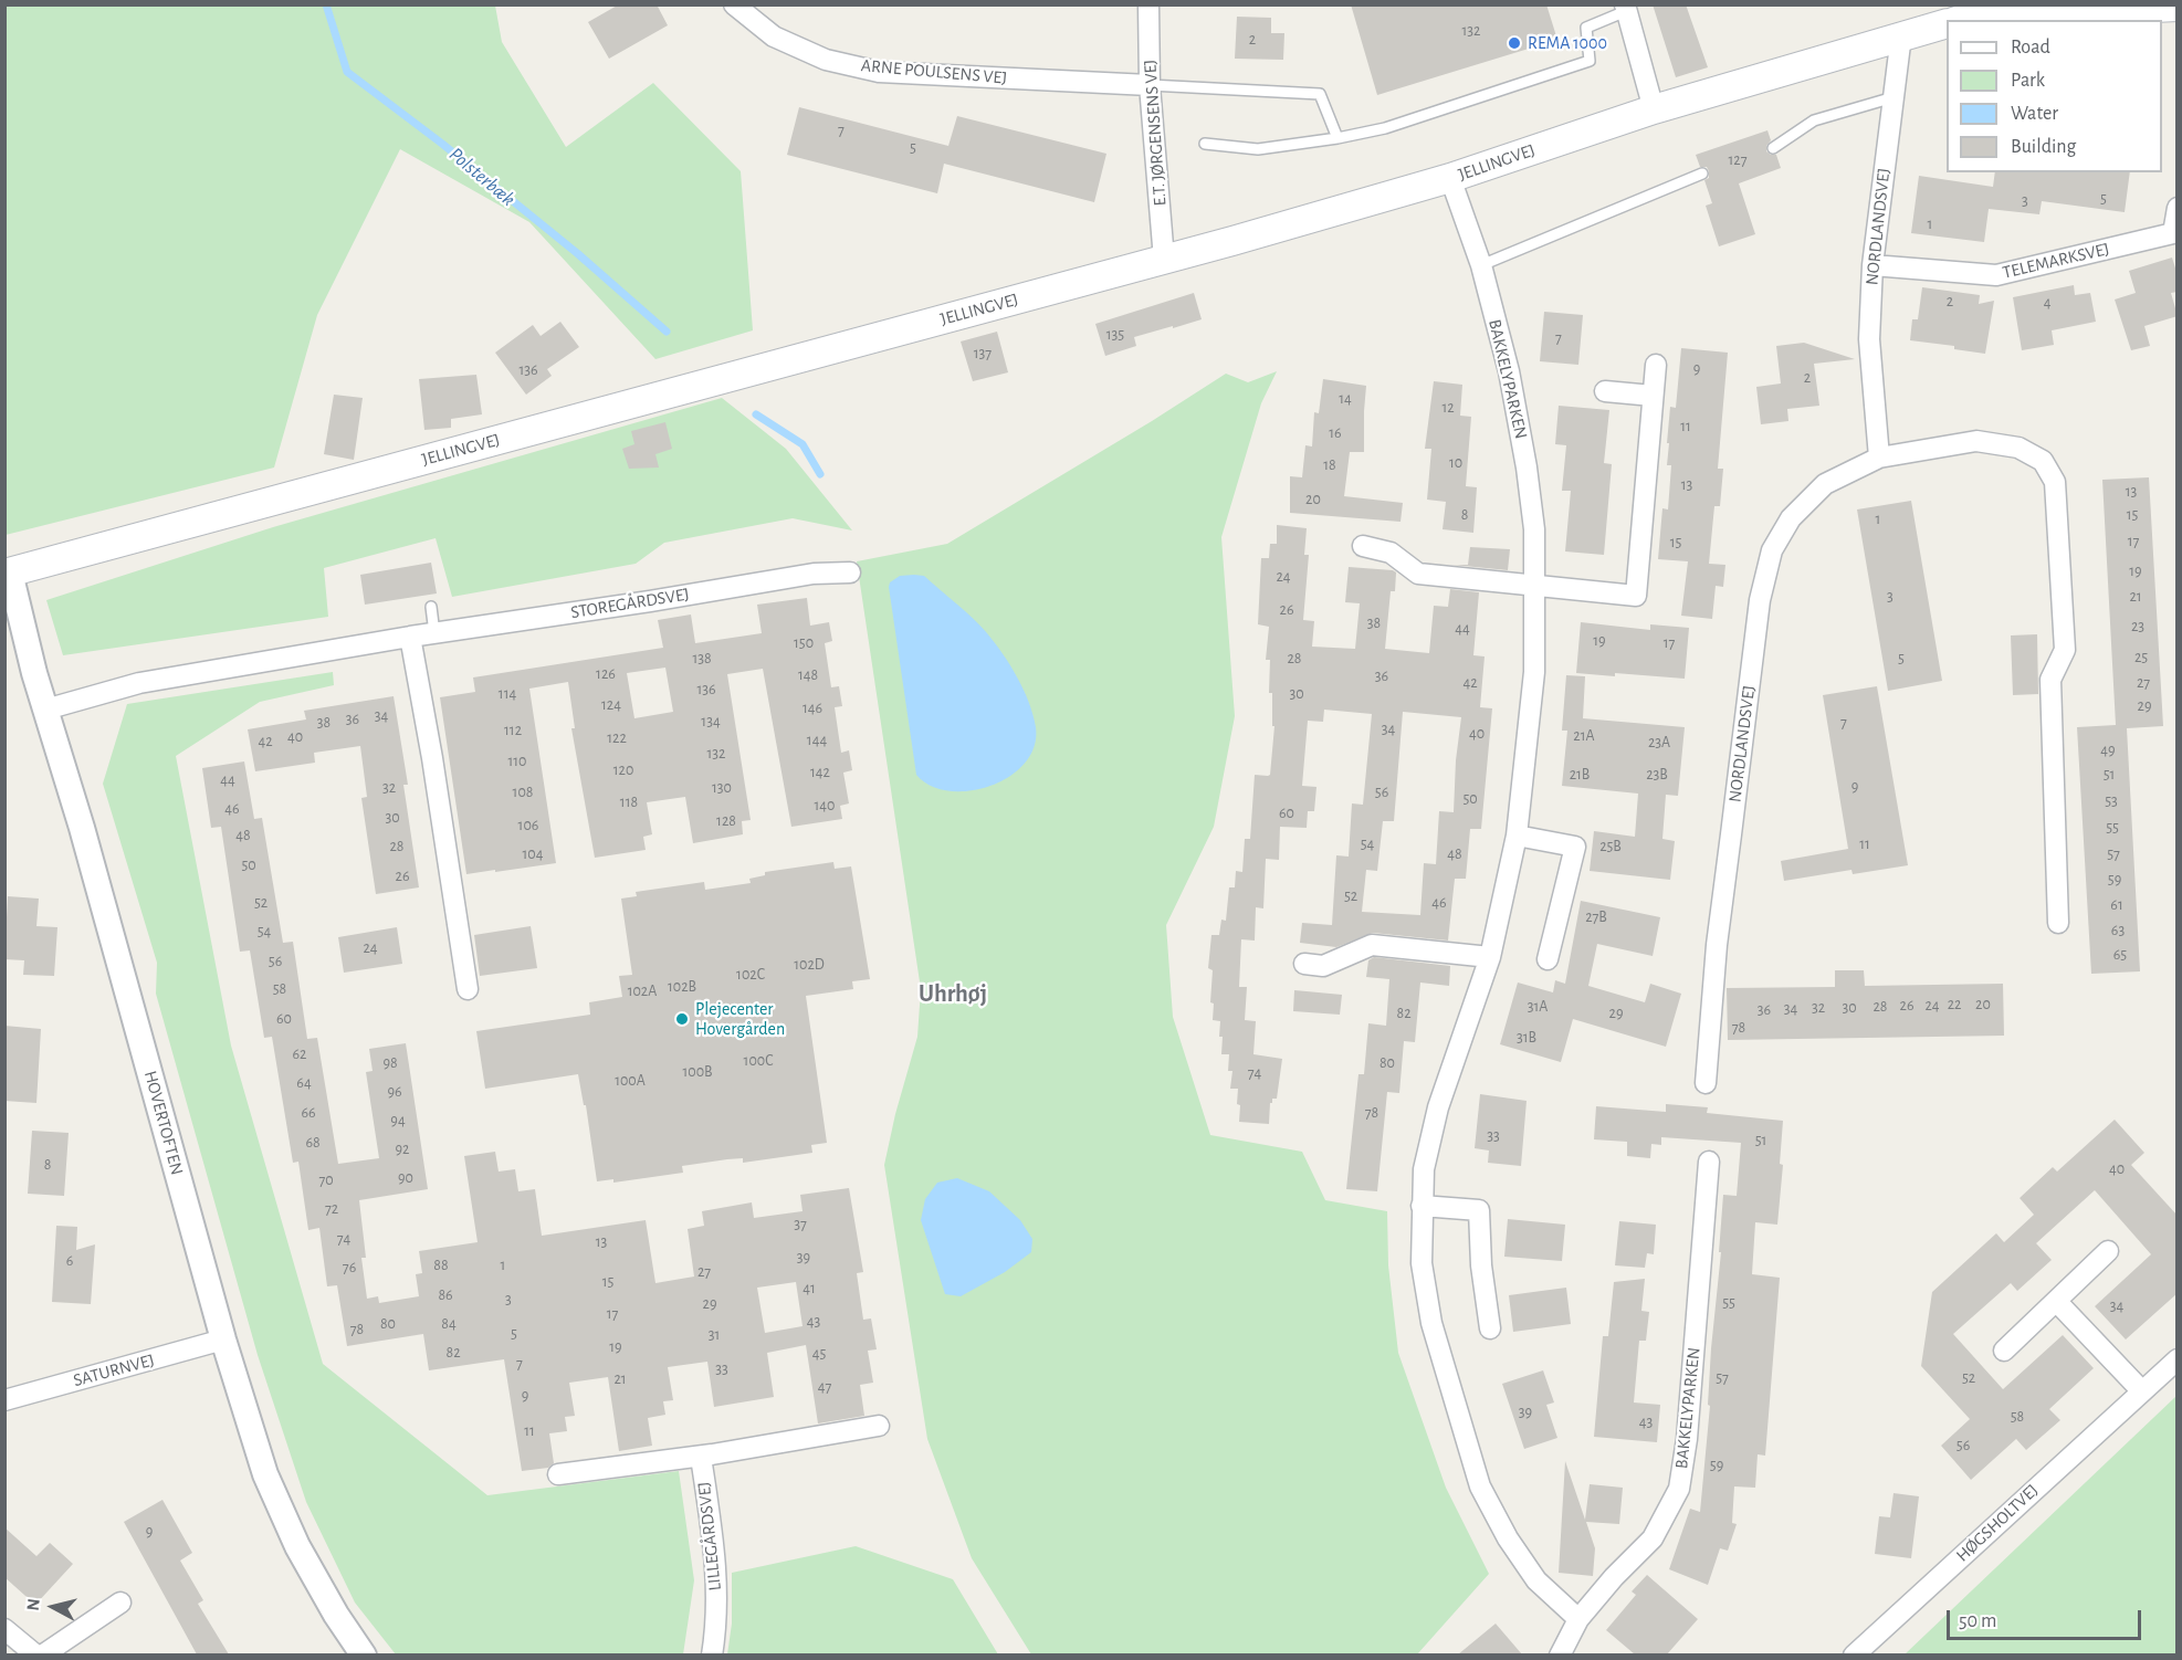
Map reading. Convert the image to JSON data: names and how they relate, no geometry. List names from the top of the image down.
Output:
{
  "streets": {
    "main road": ["JELLINGVEJ"],
    "street": [
      "ARNE POULSENS VEJ",
      "E.T. JØRGENSENS VEJ",
      "NORDLANDSVEJ",
      "TELEMARKSVEJ",
      "BAKKELYPARKEN",
      "STOREGÅRDSVEJ",
      "HOVERTOFTEN",
      "SATURNVEJ",
      "HØGSHOLTVEJ",
      "LILLEGÅRDSVEJ"
    ]
  },
  "crossings": [
    ["ARNE POULSENS VEJ", "E.T. JØRGENSENS VEJ"],
    ["E.T. JØRGENSENS VEJ", "JELLINGVEJ"],
    ["JELLINGVEJ", "NORDLANDSVEJ"],
    ["JELLINGVEJ", "BAKKELYPARKEN"],
    ["JELLINGVEJ", "HOVERTOFTEN"],
    ["NORDLANDSVEJ", "TELEMARKSVEJ"],
    ["STOREGÅRDSVEJ", "HOVERTOFTEN"],
    ["HOVERTOFTEN", "SATURNVEJ"]
  ],
  "districts": ["Uhrhøj"],
  "water": ["Polsterbæk"],
  "places": ["REMA 1000", "Plejecenter Hovergården"],
  "house_numbers": [
    "132",
    "2",
    "7",
    "5",
    "127",
    "5",
    "3",
    "1",
    "2",
    "4",
    "135",
    "7",
    "137",
    "9",
    "136",
    "2",
    "14",
    "12",
    "11",
    "16",
    "10",
    "18",
    "13",
    "13",
    "20",
    "8",
    "15",
    "1",
    "17",
    "15",
    "19",
    "24",
    "3",
    "21",
    "26",
    "38",
    "23",
    "44",
    "19",
    "150",
    "17",
    "25",
    "138",
    "28",
    "5",
    "126",
    "148",
    "36",
    "42",
    "27",
    "136",
    "114",
    "30",
    "124",
    "29",
    "146",
    "34",
    "36",
    "134",
    "38",
    "7",
    "34",
    "112",
    "40",
    "21A",
    "40",
    "122",
    "144",
    "42",
    "23A",
    "49",
    "132",
    "110",
    "120",
    "142",
    "21B",
    "23B",
    "51",
    "44",
    "9",
    "32",
    "130",
    "108",
    "56",
    "50",
    "53",
    "118",
    "140",
    "46",
    "60",
    "30",
    "128",
    "106",
    "55",
    "48",
    "54",
    "11",
    "28",
    "25B",
    "104",
    "48",
    "57",
    "50",
    "26",
    "59",
    "52",
    "52",
    "46",
    "61",
    "27B",
    "63",
    "54",
    "24",
    "65",
    "56",
    "102D",
    "102C",
    "102B",
    "58",
    "102A",
    "22",
    "20",
    "26",
    "24",
    "31A",
    "28",
    "32",
    "30",
    "34",
    "36",
    "82",
    "29",
    "60",
    "78",
    "31B",
    "62",
    "100C",
    "98",
    "80",
    "100B",
    "74",
    "100A",
    "64",
    "96",
    "66",
    "78",
    "94",
    "33",
    "51",
    "68",
    "92",
    "8",
    "40",
    "90",
    "70",
    "72",
    "37",
    "74",
    "13",
    "39",
    "6",
    "88",
    "1",
    "76",
    "27",
    "15",
    "41",
    "86",
    "3",
    "55",
    "29",
    "34",
    "17",
    "43",
    "80",
    "84",
    "78",
    "5",
    "31",
    "19",
    "82",
    "45",
    "7",
    "33",
    "57",
    "52",
    "21",
    "47",
    "9",
    "39",
    "58",
    "43",
    "11",
    "56",
    "59",
    "9"
  ],
  "legend": [
    "Road",
    "Park",
    "Water",
    "Building"
  ],
  "scale_bar": "50 m",
  "north": "left"
}
